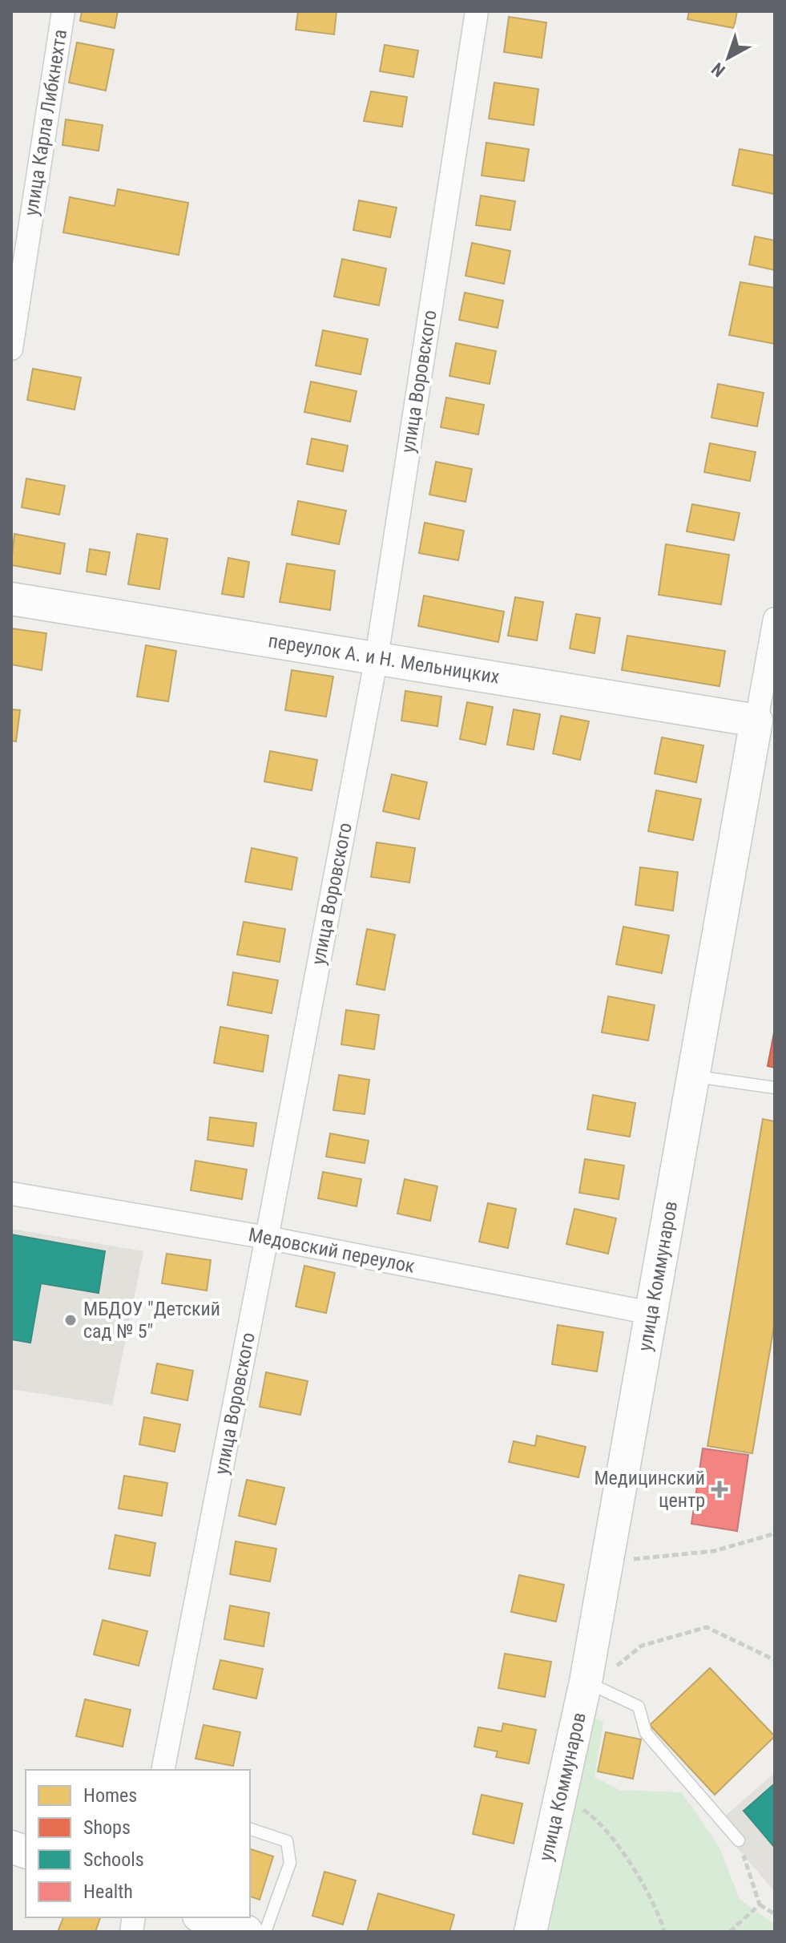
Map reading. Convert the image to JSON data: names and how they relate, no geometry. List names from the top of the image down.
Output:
{
  "streets": {
    "street": [
      "улица Карла Либкнехта",
      "улица Воровского",
      "переулок А. и Н. Мельницких",
      "Медовский переулок",
      "улица Коммунаров"
    ]
  },
  "crossings": [
    ["улица Воровского", "переулок А. и Н. Мельницких"],
    ["улица Воровского", "Медовский переулок"],
    ["переулок А. и Н. Мельницких", "улица Коммунаров"],
    ["Медовский переулок", "улица Коммунаров"]
  ],
  "places": {
    "other": ["МБДОУ \"Детский сад № 5\""],
    "health": ["Медицинский центр"]
  },
  "legend": [
    "Homes",
    "Shops",
    "Schools",
    "Health"
  ],
  "north": "bottom left"
}
